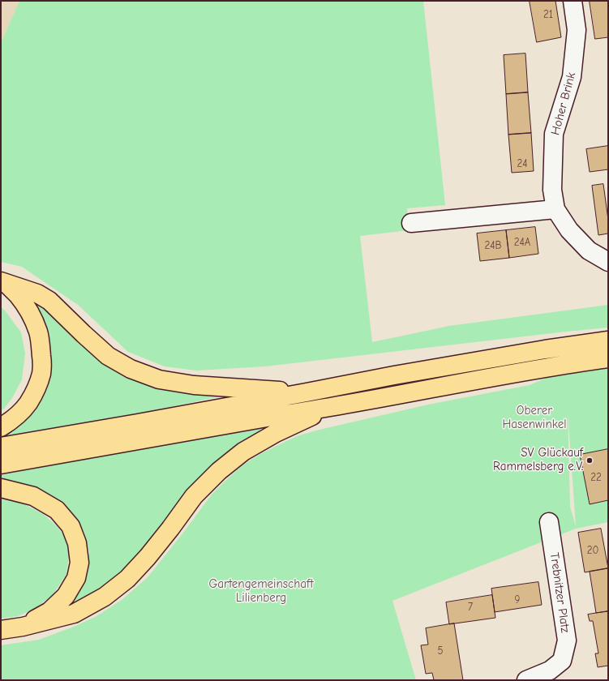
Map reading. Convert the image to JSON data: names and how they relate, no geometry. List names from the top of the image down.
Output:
{
  "streets": {
    "street": ["Hoher Brink", "Trebnitzer Platz"]
  },
  "parks": ["Oberer Hasenwinkel", "Gartengemeinschaft Lilienberg"],
  "places": ["SV Glückauf Rammelsberg e.V."],
  "house_numbers": [
    "21",
    "24",
    "24A",
    "24B",
    "22",
    "20",
    "9",
    "7",
    "5"
  ]
}
